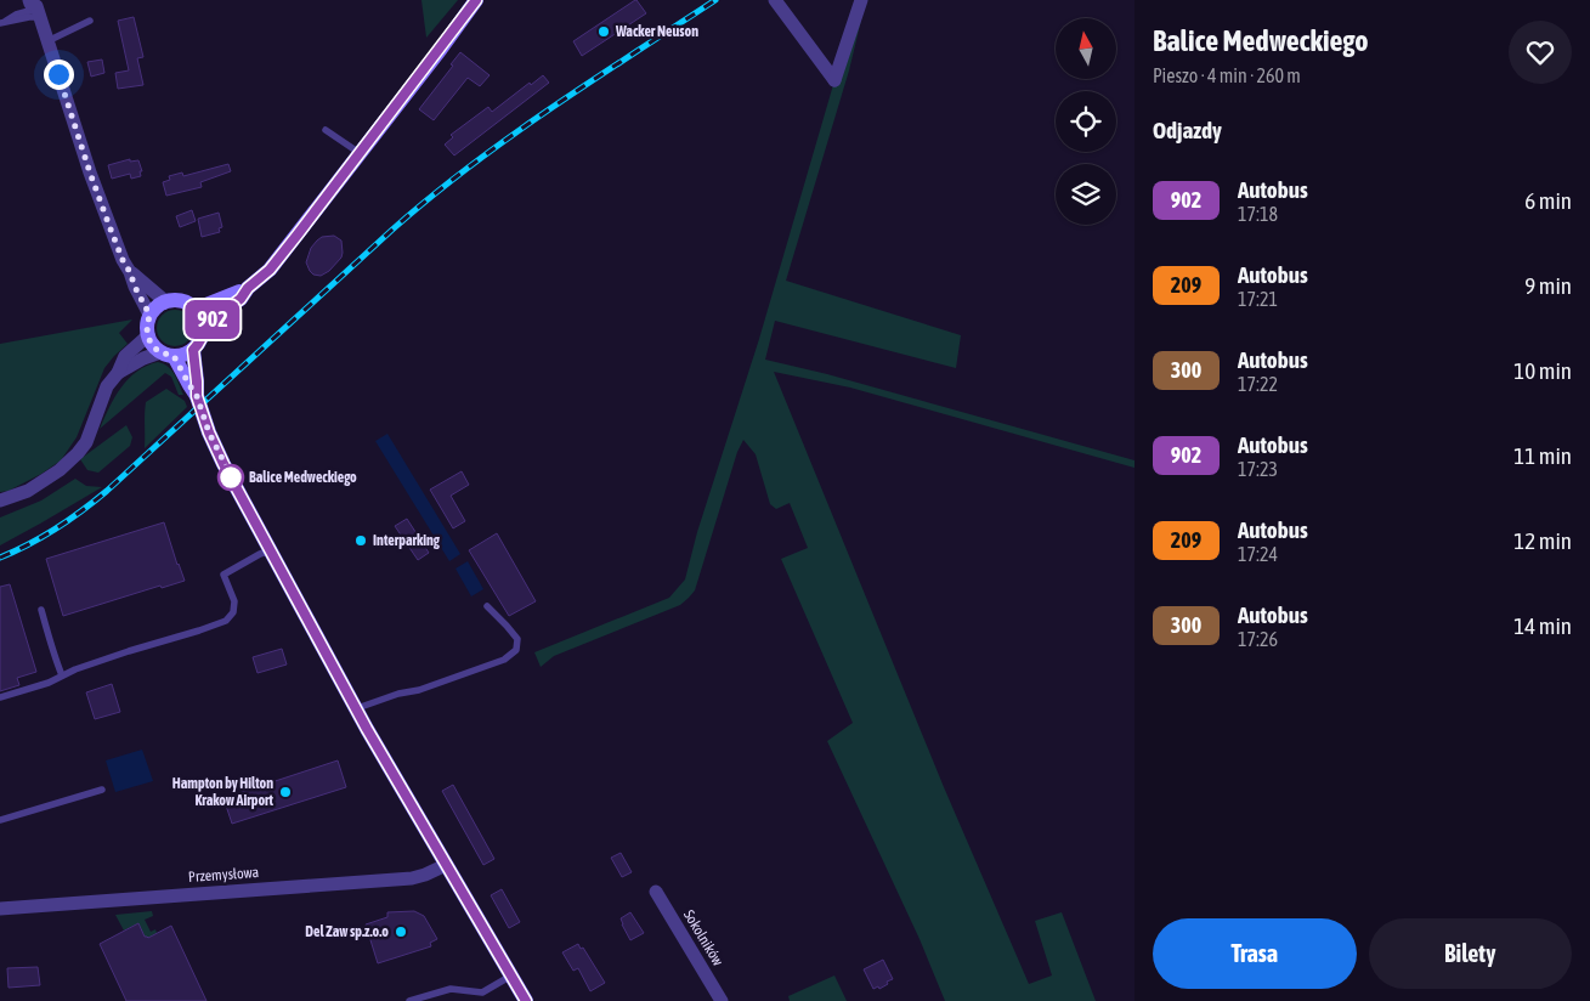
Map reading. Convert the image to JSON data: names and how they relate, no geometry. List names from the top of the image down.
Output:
{
  "streets": {
    "street": ["Przemysłowa", "Sokolników"]
  },
  "places": [
    "Wacker Neuson",
    "Balice Medweckiego",
    "Interparking",
    "Hampton by Hilton Krakow Airport",
    "Del Zaw sp.z.o.o"
  ],
  "lines": ["bus line 902"],
  "north": "top",
  "page": {
    "on_map": "902",
    "heading": [
      ["Balice Medweckiego", "Pieszo · 4 min · 260 m"],
      "Odjazdy"
    ],
    "list": [
      {
        "mark": "902",
        "name": "Autobus",
        "note": "17:18",
        "value": "6 min"
      },
      {
        "mark": "209",
        "name": "Autobus",
        "note": "17:21",
        "value": "9 min"
      },
      {
        "mark": "300",
        "name": "Autobus",
        "note": "17:22",
        "value": "10 min"
      },
      {
        "mark": "902",
        "name": "Autobus",
        "note": "17:23",
        "value": "11 min"
      },
      {
        "mark": "209",
        "name": "Autobus",
        "note": "17:24",
        "value": "12 min"
      },
      {
        "mark": "300",
        "name": "Autobus",
        "note": "17:26",
        "value": "14 min"
      }
    ],
    "buttons": ["Trasa", "Bilety"]
  }
}
